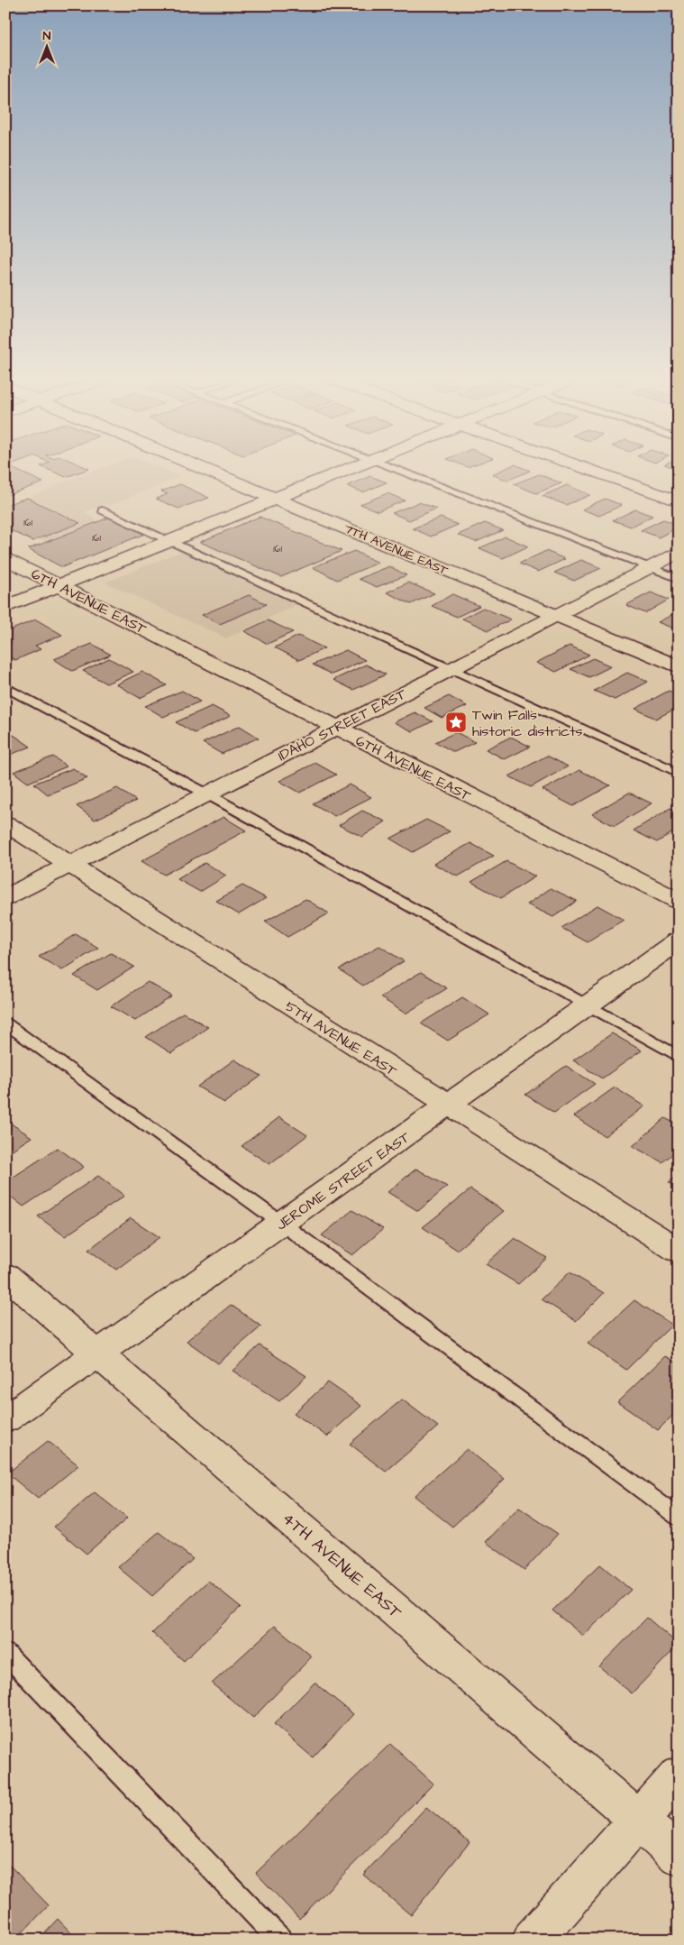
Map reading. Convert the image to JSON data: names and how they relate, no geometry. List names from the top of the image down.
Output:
{
  "streets": {
    "street": [
      "7TH AVENUE EAST",
      "6TH AVENUE EAST",
      "IDAHO STREET EAST",
      "5TH AVENUE EAST",
      "JEROME STREET EAST",
      "4TH AVENUE EAST"
    ]
  },
  "crossings": [
    ["7TH AVENUE EAST", "IDAHO STREET EAST"],
    ["6TH AVENUE EAST", "IDAHO STREET EAST"],
    ["IDAHO STREET EAST", "5TH AVENUE EAST"],
    ["5TH AVENUE EAST", "JEROME STREET EAST"],
    ["JEROME STREET EAST", "4TH AVENUE EAST"]
  ],
  "places": {
    "place": ["Twin Falls historic districts"]
  },
  "house_numbers": ["161", "161", "161"],
  "north": "top"
}
